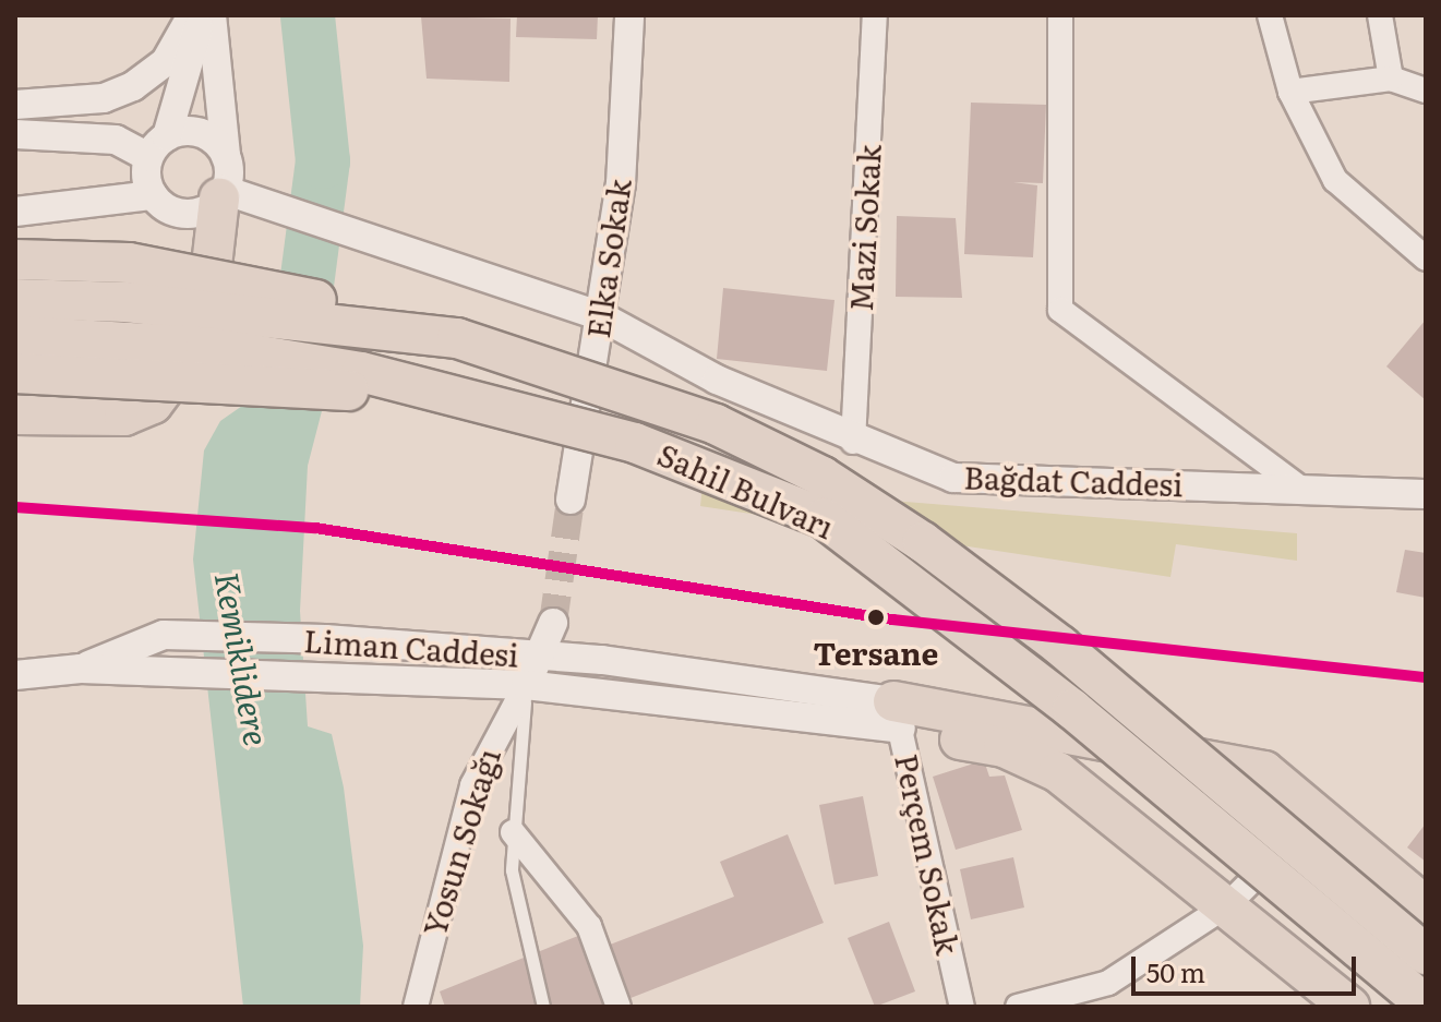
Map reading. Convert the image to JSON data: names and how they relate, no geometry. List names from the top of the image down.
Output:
{
  "streets": {
    "highway": ["Sahil Bulvarı"],
    "street": [
      "Mazi Sokak",
      "Elka Sokak",
      "Bağdat Caddesi",
      "Liman Caddesi",
      "Yosun Sokağı",
      "Perçem Sokak"
    ]
  },
  "crossings": [
    ["Mazi Sokak", "Bağdat Caddesi"],
    ["Elka Sokak", "Bağdat Caddesi"],
    ["Liman Caddesi", "Yosun Sokağı"],
    ["Liman Caddesi", "Perçem Sokak"]
  ],
  "water": ["Kemiklidere"],
  "places": ["Tersane"],
  "scale_bar": "50 m"
}
